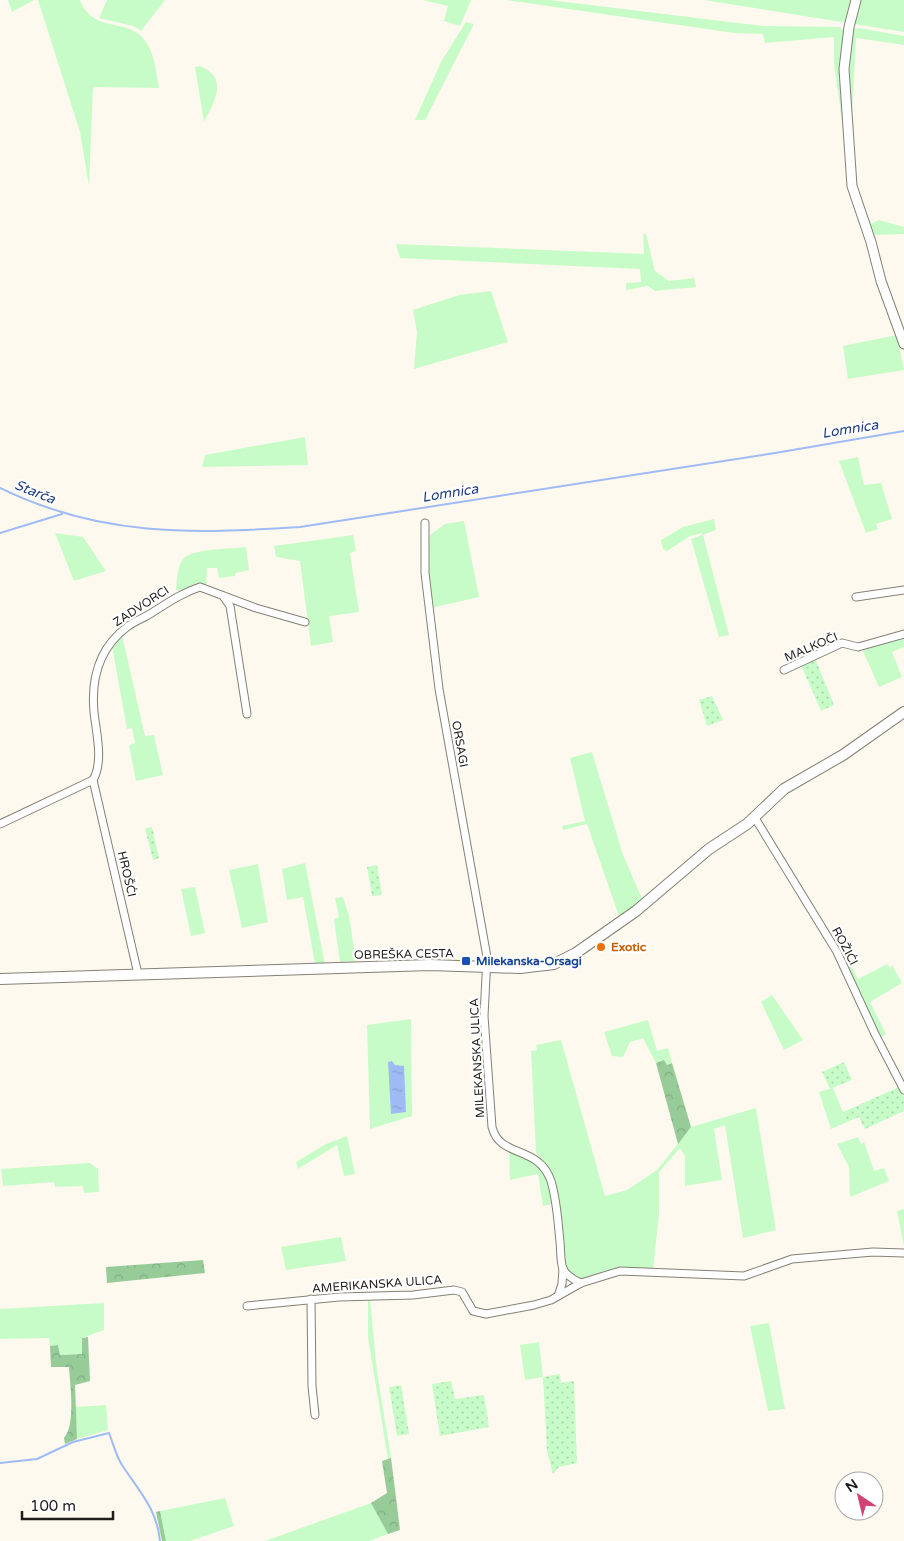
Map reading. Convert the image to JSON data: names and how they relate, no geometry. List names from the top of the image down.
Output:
{
  "streets": {
    "main road": ["OBREŠKA CESTA"],
    "street": [
      "ZADVORCI",
      "MALKOČI",
      "ORSAGI",
      "HROŠĆI",
      "ROŽIĆI",
      "MILEKANSKA ULICA",
      "AMERIKANSKA ULICA"
    ]
  },
  "crossings": [
    ["ZADVORCI", "HROŠĆI"],
    ["ORSAGI", "OBREŠKA CESTA"],
    ["ORSAGI", "MILEKANSKA ULICA"],
    ["HROŠĆI", "OBREŠKA CESTA"],
    ["ROŽIĆI", "OBREŠKA CESTA"],
    ["OBREŠKA CESTA", "MILEKANSKA ULICA"],
    ["MILEKANSKA ULICA", "AMERIKANSKA ULICA"]
  ],
  "water": ["Lomnica", "Starča"],
  "places": {
    "other": ["Exotic"],
    "transit": ["Milekanska-Orsagi"]
  },
  "scale_bar": "100 m",
  "north": "top left"
}
